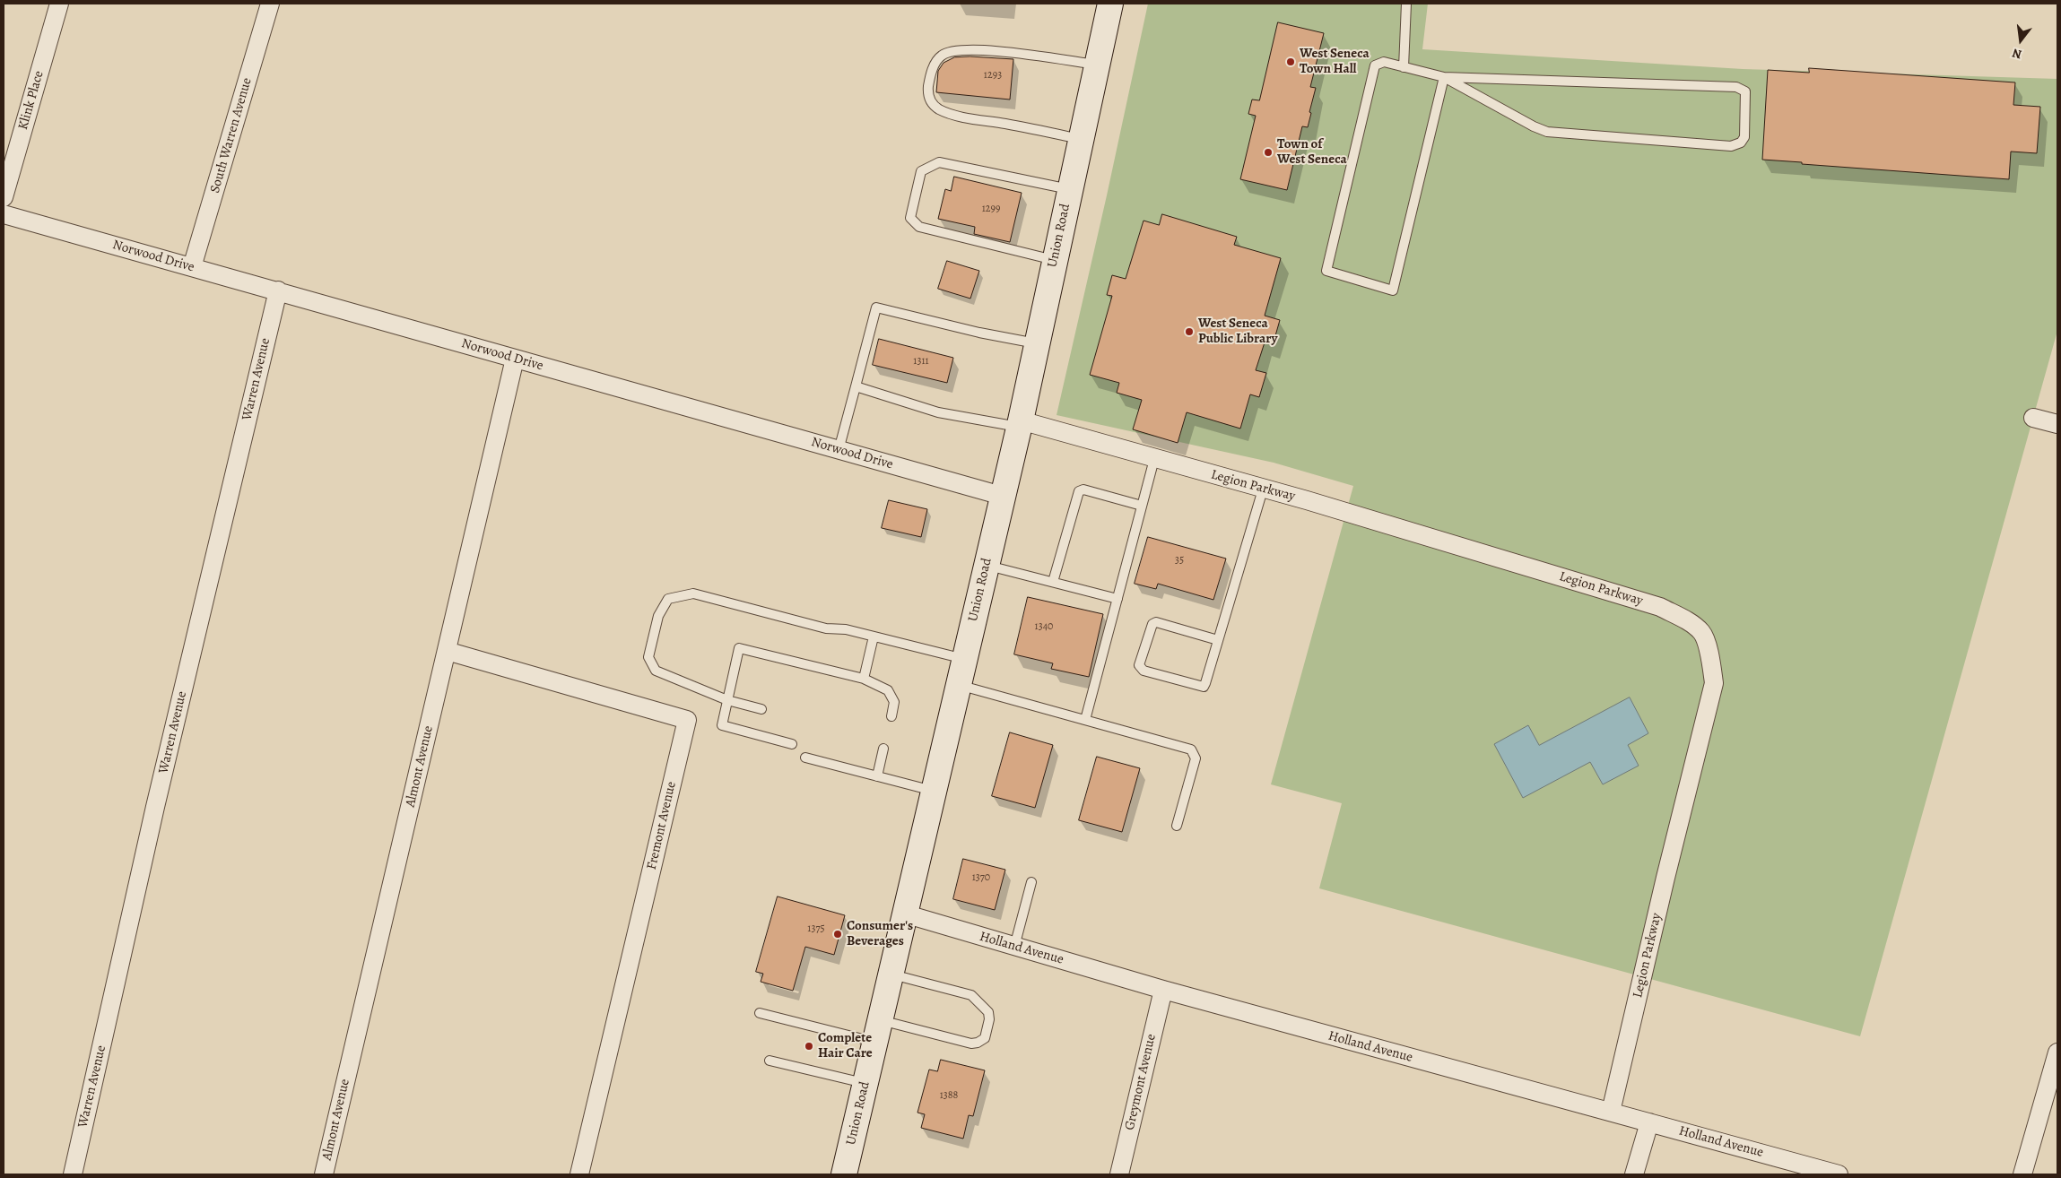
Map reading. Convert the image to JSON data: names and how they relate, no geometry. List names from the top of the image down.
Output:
{
  "streets": {
    "main road": ["Union Road"],
    "street": [
      "Klink Place",
      "South Warren Avenue",
      "Norwood Drive",
      "Warren Avenue",
      "Legion Parkway",
      "Almont Avenue",
      "Fremont Avenue",
      "Holland Avenue",
      "Greymont Avenue"
    ]
  },
  "crossings": [
    ["South Warren Avenue", "Norwood Drive"],
    ["Union Road", "Norwood Drive"],
    ["Union Road", "Legion Parkway"],
    ["Union Road", "Holland Avenue"],
    ["Norwood Drive", "Warren Avenue"],
    ["Norwood Drive", "Almont Avenue"],
    ["Legion Parkway", "Holland Avenue"],
    ["Almont Avenue", "Fremont Avenue"],
    ["Holland Avenue", "Greymont Avenue"]
  ],
  "places": [
    "West Seneca Town Hall",
    "Town of West Seneca",
    "West Seneca Public Library",
    "Consumer's Beverages",
    "Complete Hair Care"
  ],
  "house_numbers": [
    "1293",
    "1299",
    "1311",
    "35",
    "1340",
    "1370",
    "1375",
    "1388"
  ],
  "north": "bottom"
}
